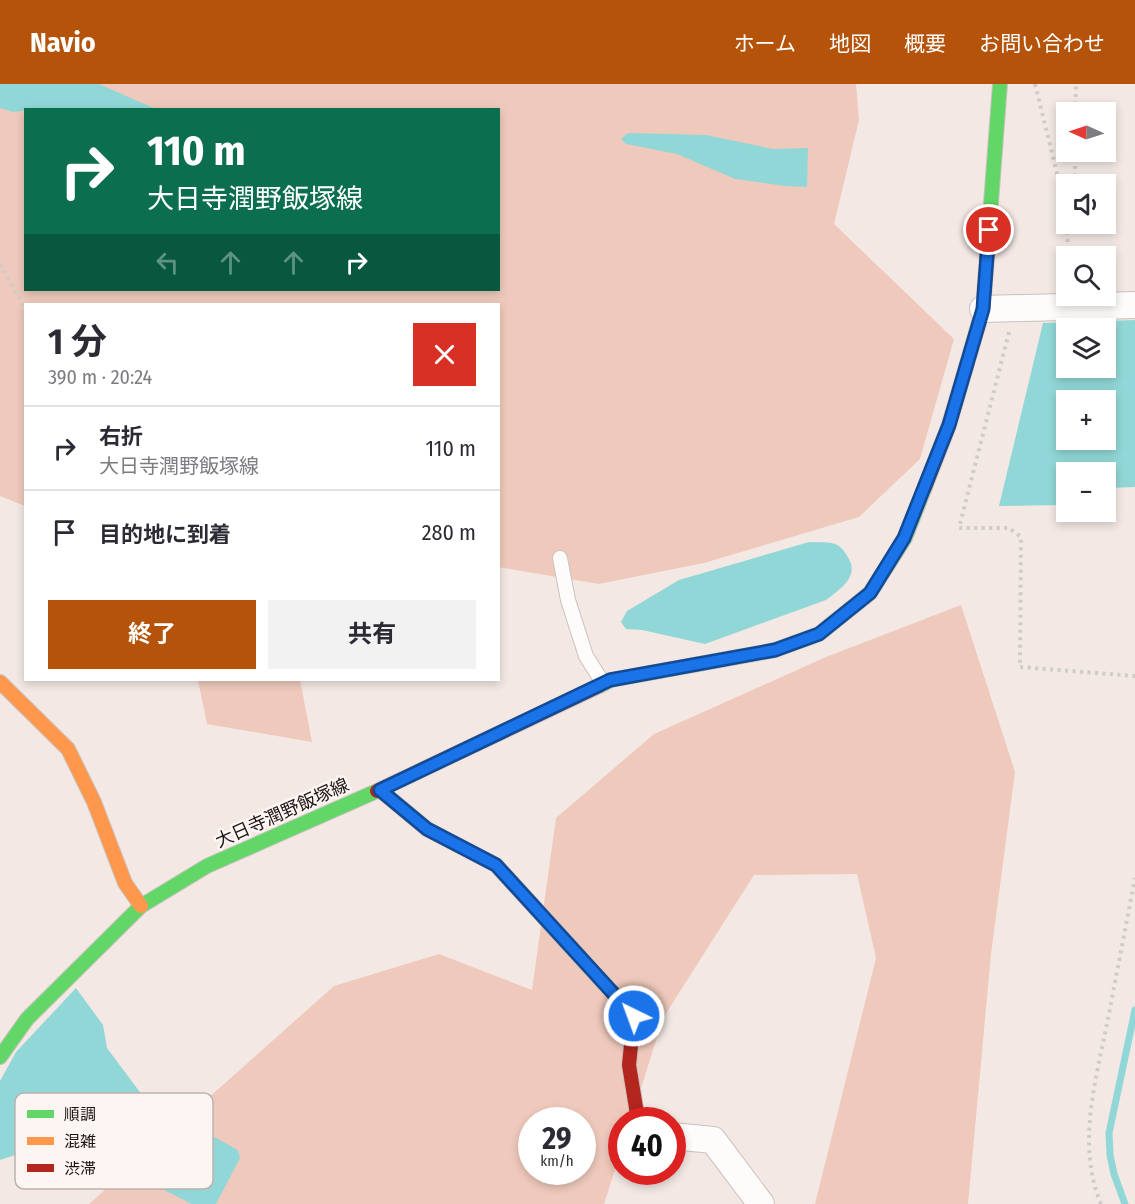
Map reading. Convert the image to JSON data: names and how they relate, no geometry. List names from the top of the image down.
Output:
{
  "streets": {
    "main road": ["大日寺潤野飯塚線"]
  },
  "legend": ["順調", "混雑", "渋滞"],
  "north": "left",
  "page": {
    "header": "Navio",
    "nav": [
      "ホーム",
      "地図",
      "概要",
      "お問い合わせ"
    ],
    "map_buttons": ["+", "−"],
    "turn": ["110 m", "大日寺潤野飯塚線"],
    "heading": ["1 分", "390 m · 20:24"],
    "list": [
      {
        "name": "右折",
        "note": "大日寺潤野飯塚線",
        "value": "110 m"
      },
      {
        "name": "目的地に到着",
        "value": "280 m"
      }
    ],
    "buttons": ["終了", "共有"],
    "speed": "29 km/h",
    "limit": "40"
  }
}
